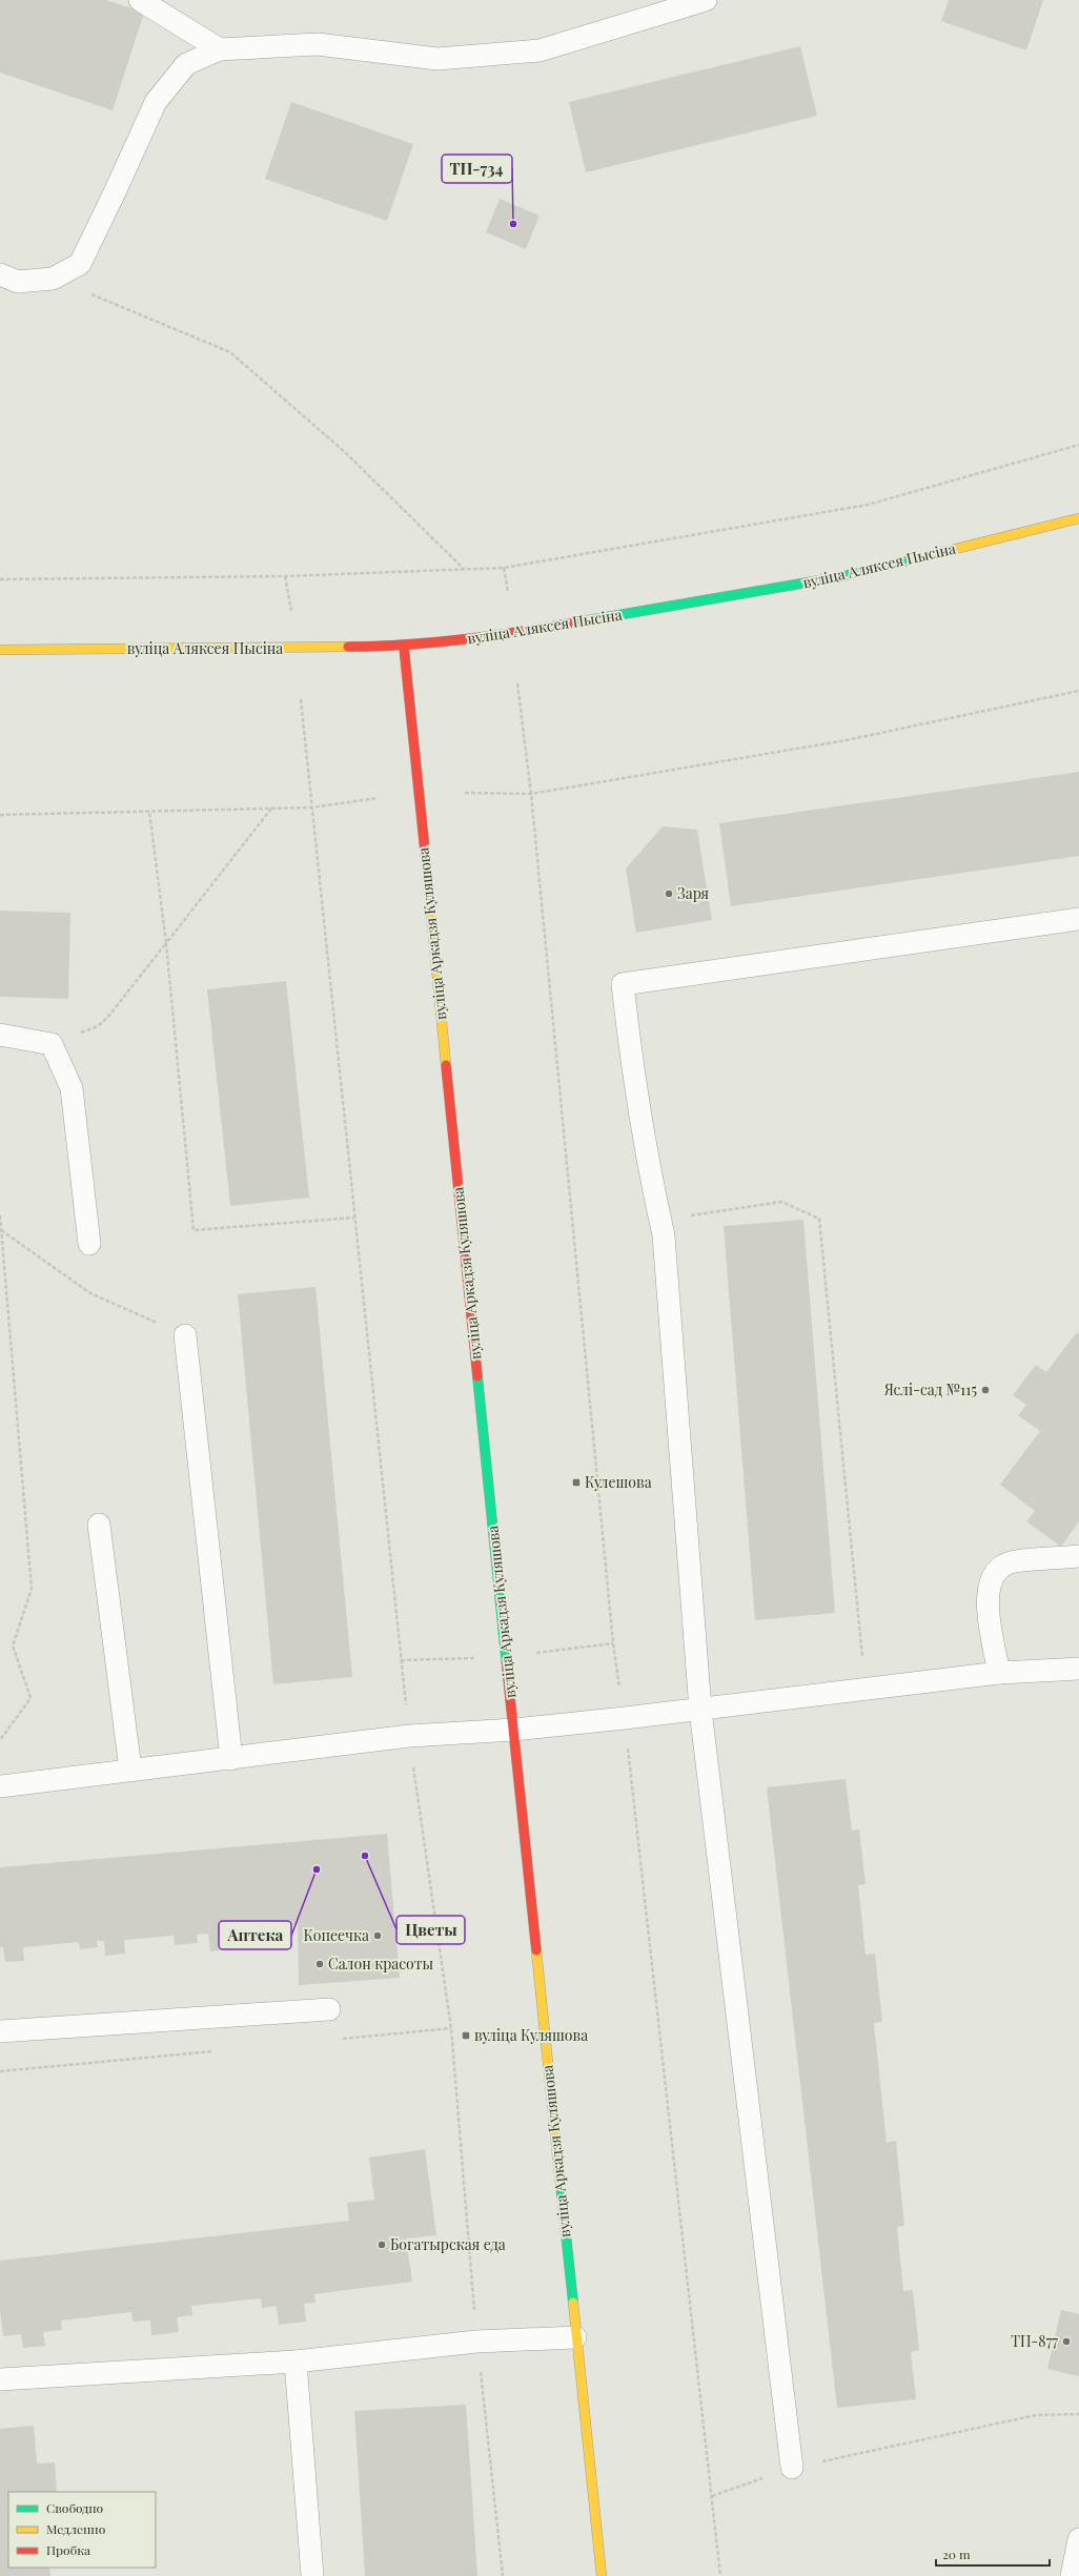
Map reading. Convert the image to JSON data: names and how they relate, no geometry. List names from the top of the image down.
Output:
{
  "streets": {
    "main road": ["вуліца Аляксея Пысіна", "вуліца Аркадзя Куляшова"]
  },
  "crossings": [
    ["вуліца Аляксея Пысіна", "вуліца Аркадзя Куляшова"]
  ],
  "places": {
    "other": [
      "ТП-734",
      "Заря",
      "Яслі-сад №115",
      "Цветы",
      "Аптека",
      "Копеечка",
      "Салон красоты",
      "Богатырская еда",
      "ТП-877"
    ],
    "transit": ["Кулешова", "вуліца Куляшова"]
  },
  "legend": ["Свободно", "Медленно", "Пробка"],
  "scale_bar": "20 m"
}
